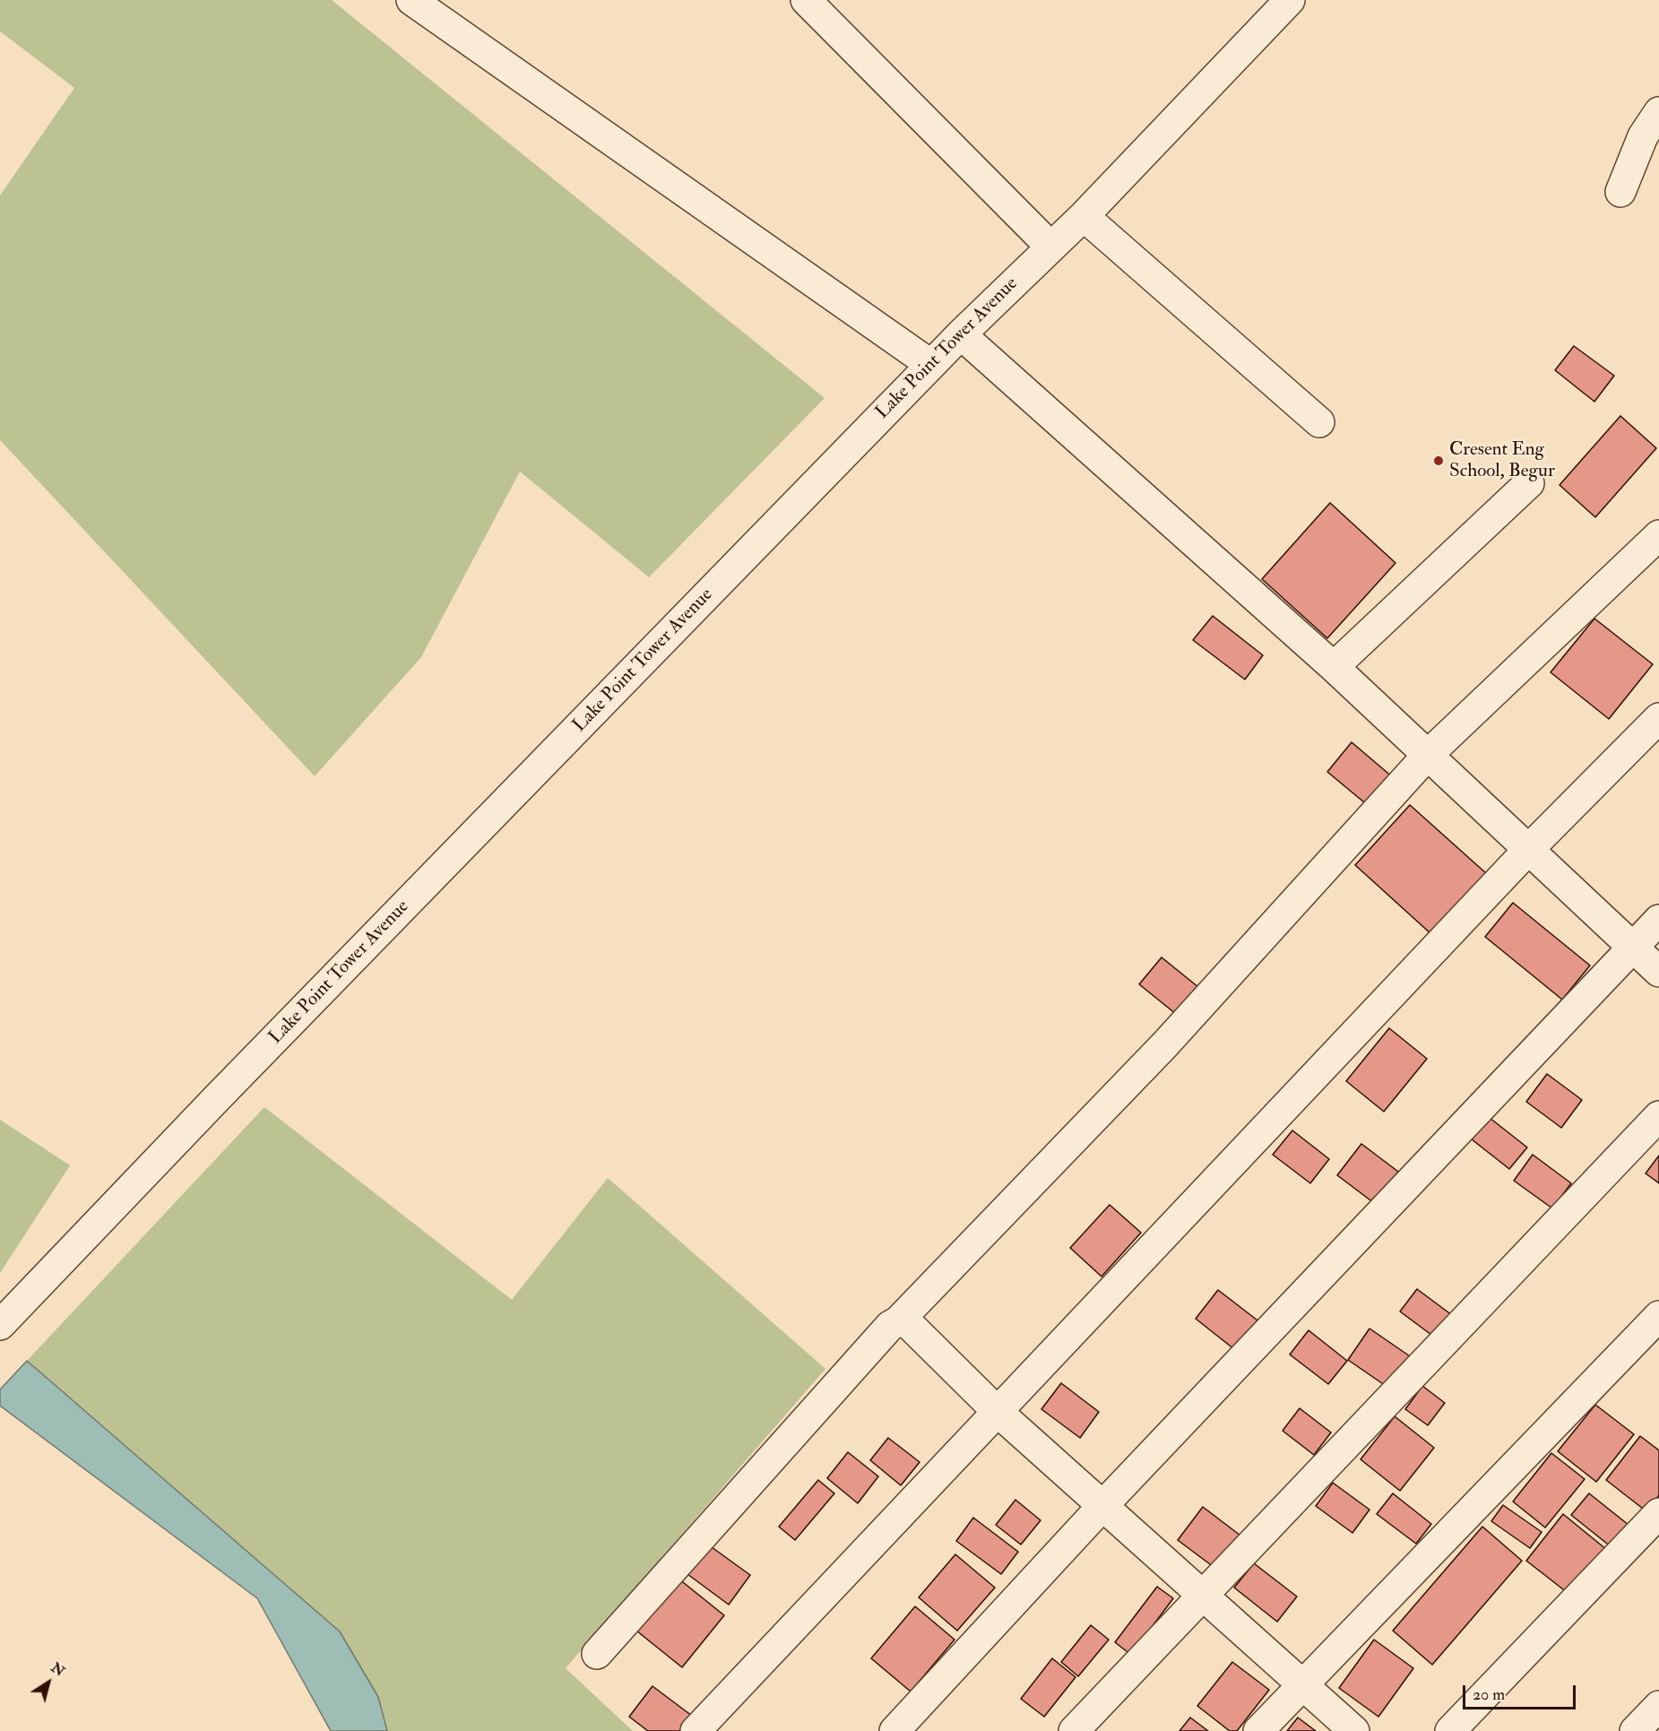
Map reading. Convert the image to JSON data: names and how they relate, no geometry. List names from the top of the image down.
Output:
{
  "streets": {
    "street": ["Lake Point Tower Avenue"]
  },
  "places": ["Cresent Eng School, Begur"],
  "scale_bar": "20 m",
  "north": "top right"
}
